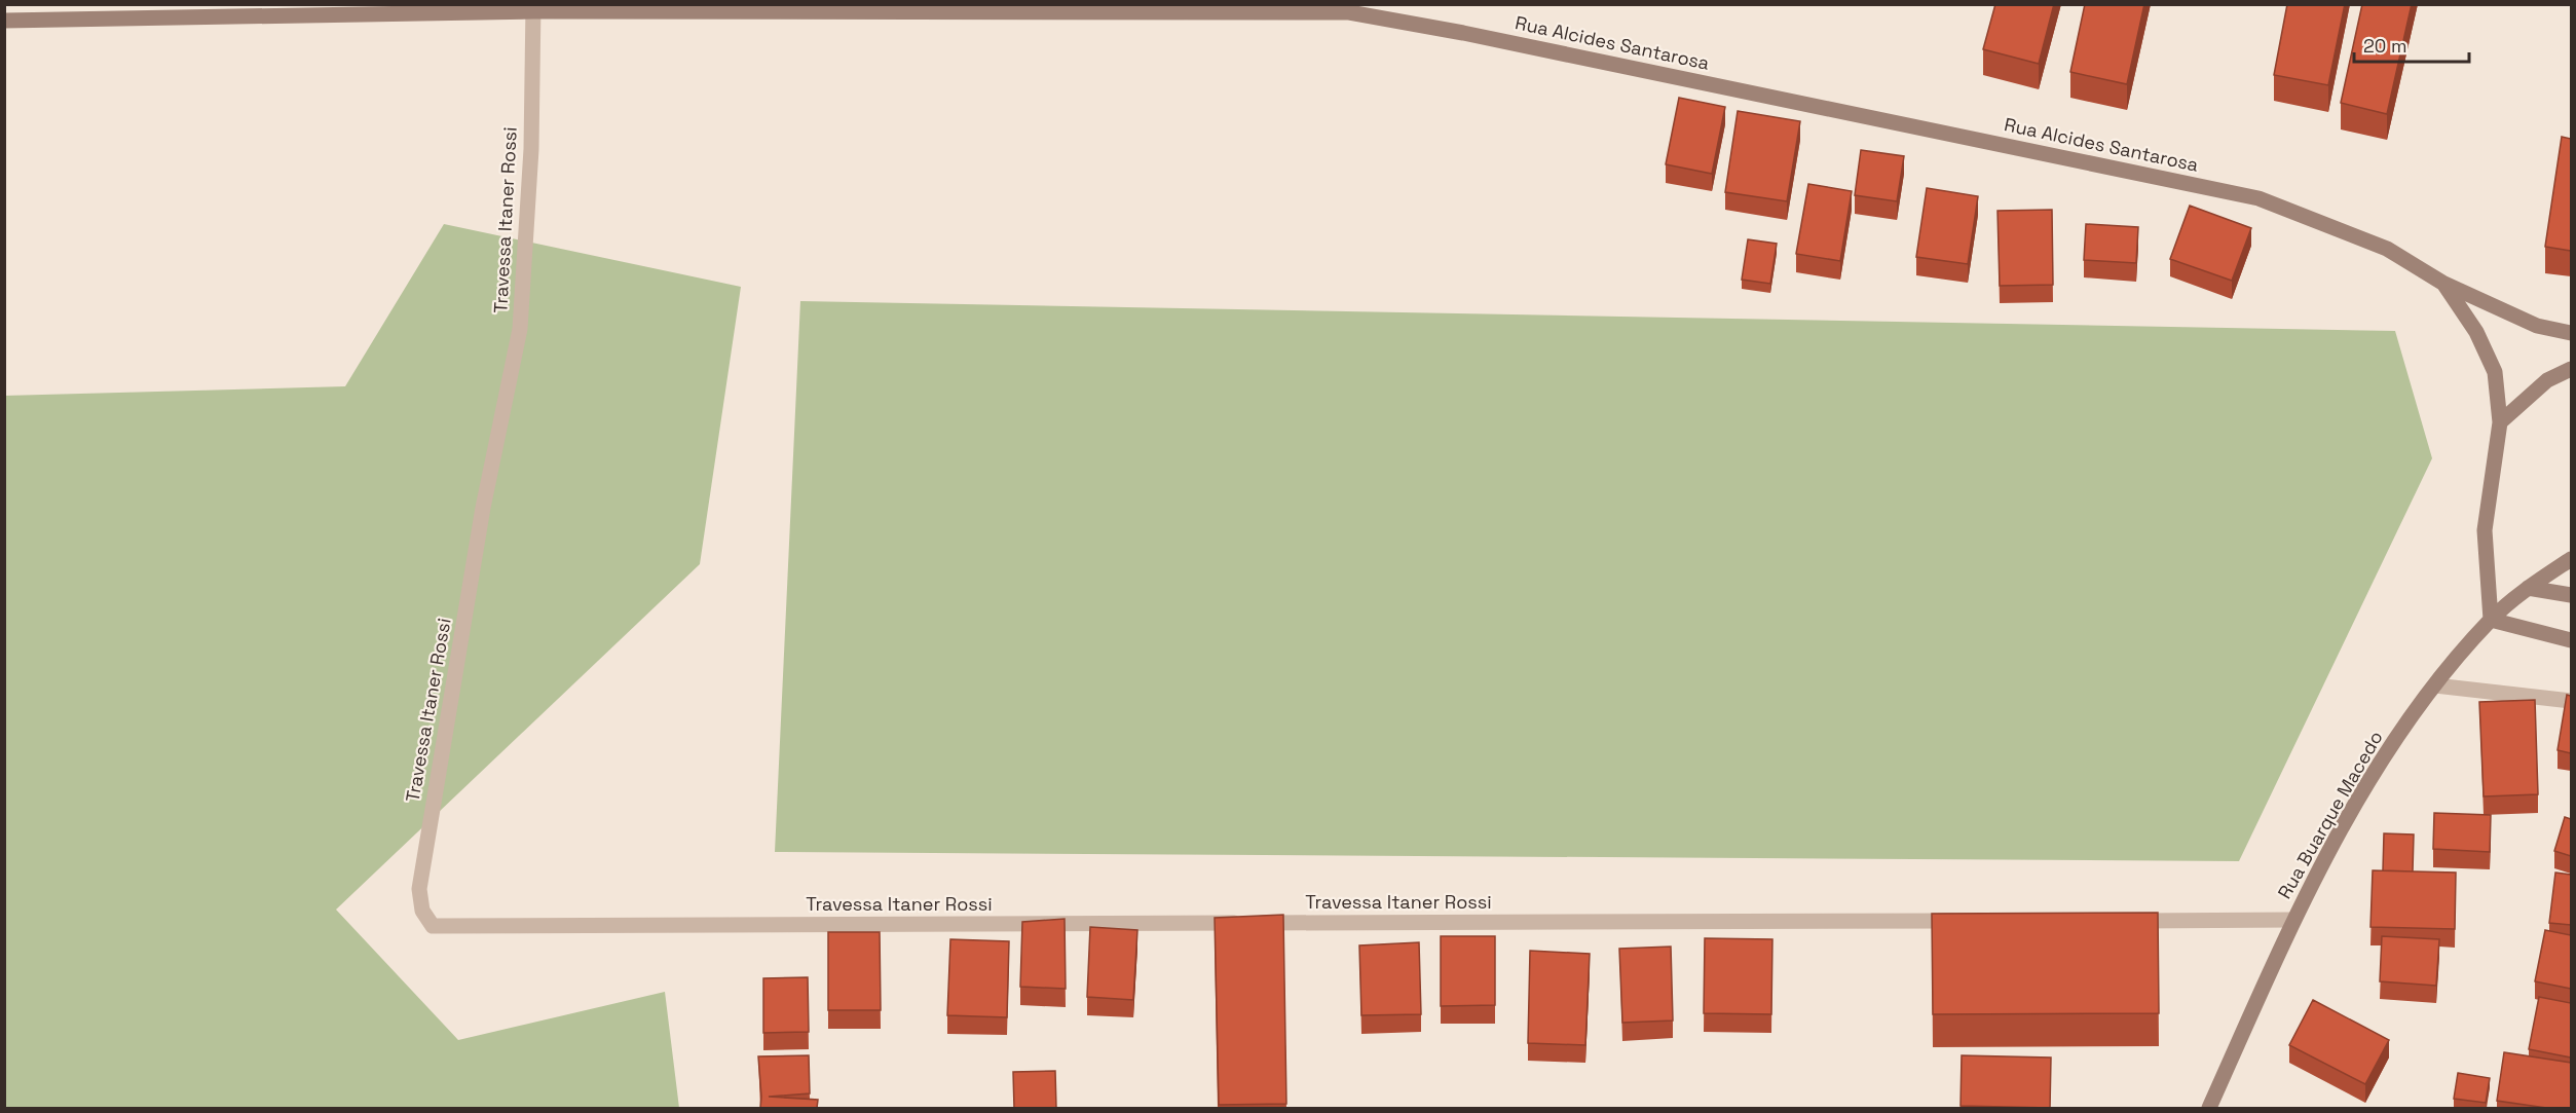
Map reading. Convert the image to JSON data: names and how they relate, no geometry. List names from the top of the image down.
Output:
{
  "streets": {
    "street": ["Rua Alcides Santarosa", "Travessa Itaner Rossi", "Rua Buarque Macedo"]
  },
  "crossings": [
    ["Rua Alcides Santarosa", "Travessa Itaner Rossi"],
    ["Rua Alcides Santarosa", "Rua Buarque Macedo"]
  ],
  "scale_bar": "20 m"
}
